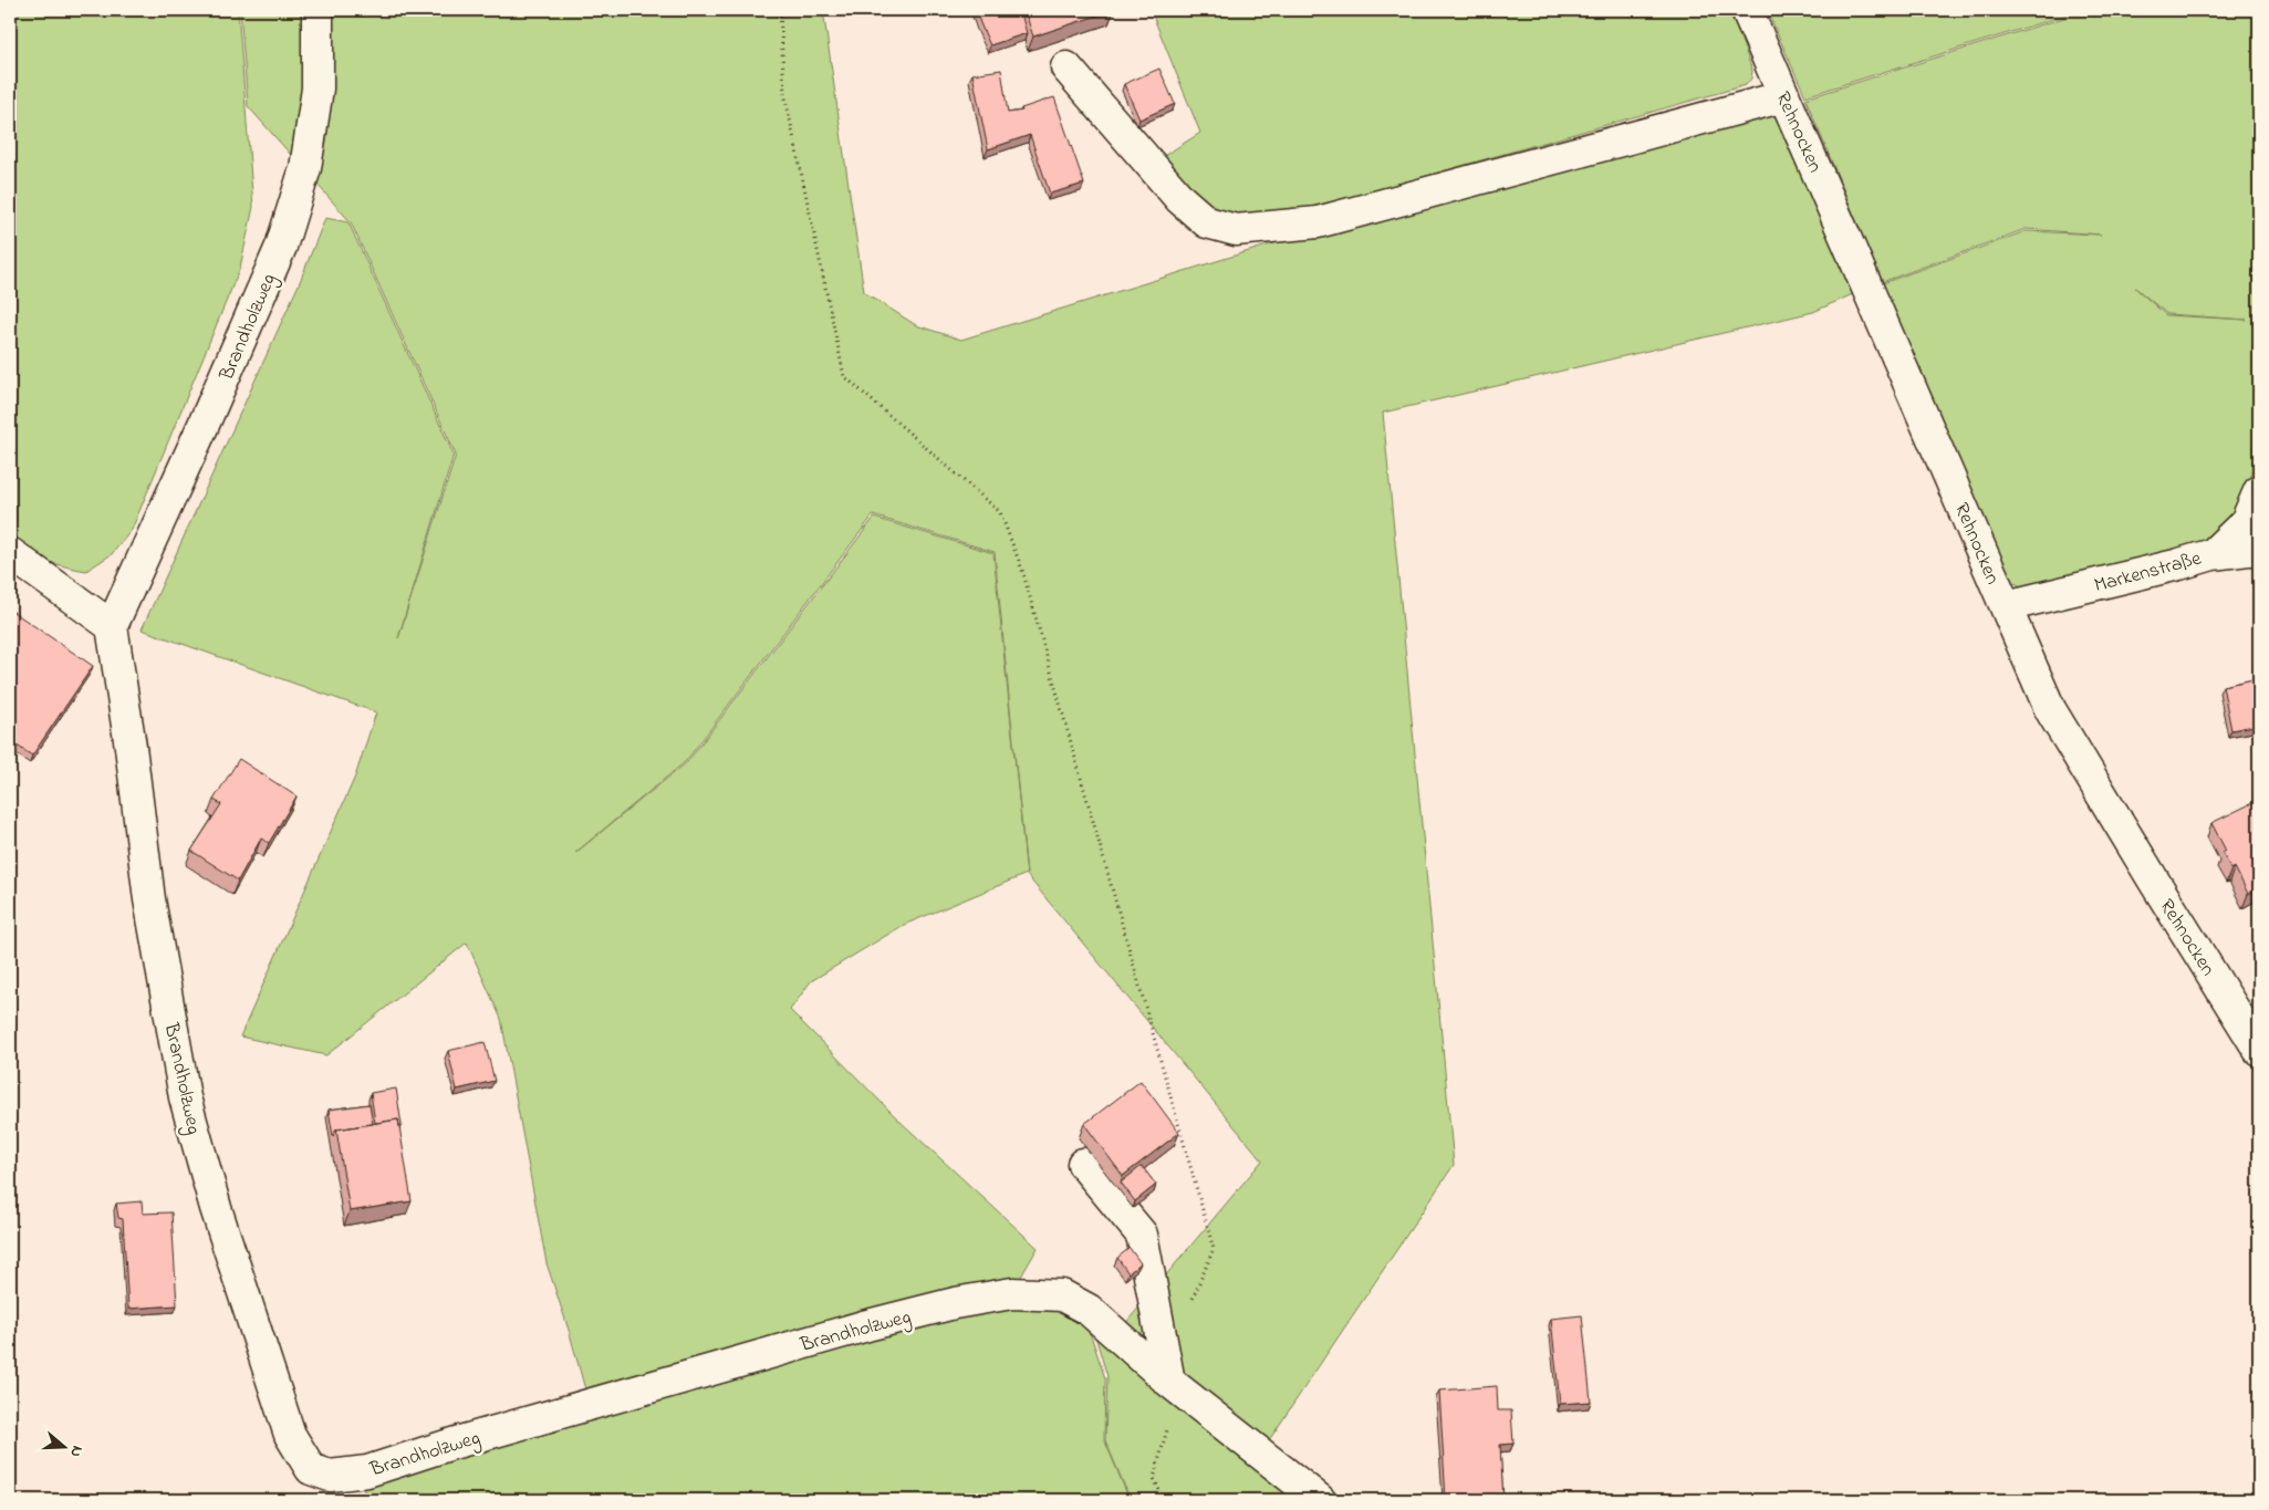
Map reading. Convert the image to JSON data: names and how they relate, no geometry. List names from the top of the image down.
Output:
{
  "streets": {
    "street": ["Rehnocken", "Brandholzweg", "Markenstraße"]
  },
  "crossings": [
    ["Rehnocken", "Markenstraße"]
  ],
  "north": "right"
}
